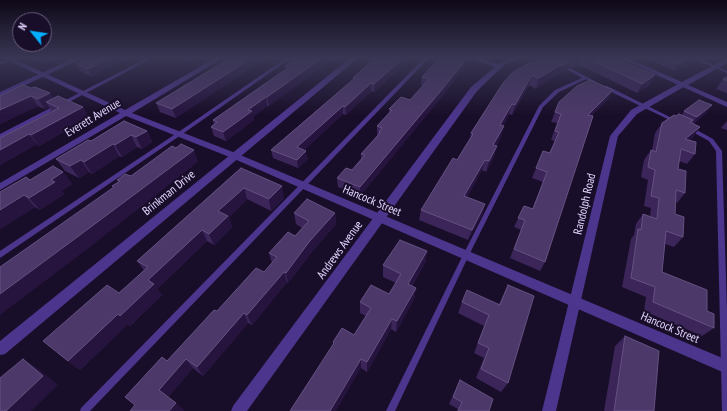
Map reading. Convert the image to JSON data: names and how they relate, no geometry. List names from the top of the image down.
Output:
{
  "streets": {
    "street": [
      "Everett Avenue",
      "Brinkman Drive",
      "Hancock Street",
      "Randolph Road",
      "Andrews Avenue"
    ]
  },
  "crossings": [
    ["Everett Avenue", "Hancock Street"],
    ["Brinkman Drive", "Hancock Street"],
    ["Hancock Street", "Randolph Road"],
    ["Hancock Street", "Andrews Avenue"]
  ],
  "north": "top left"
}
